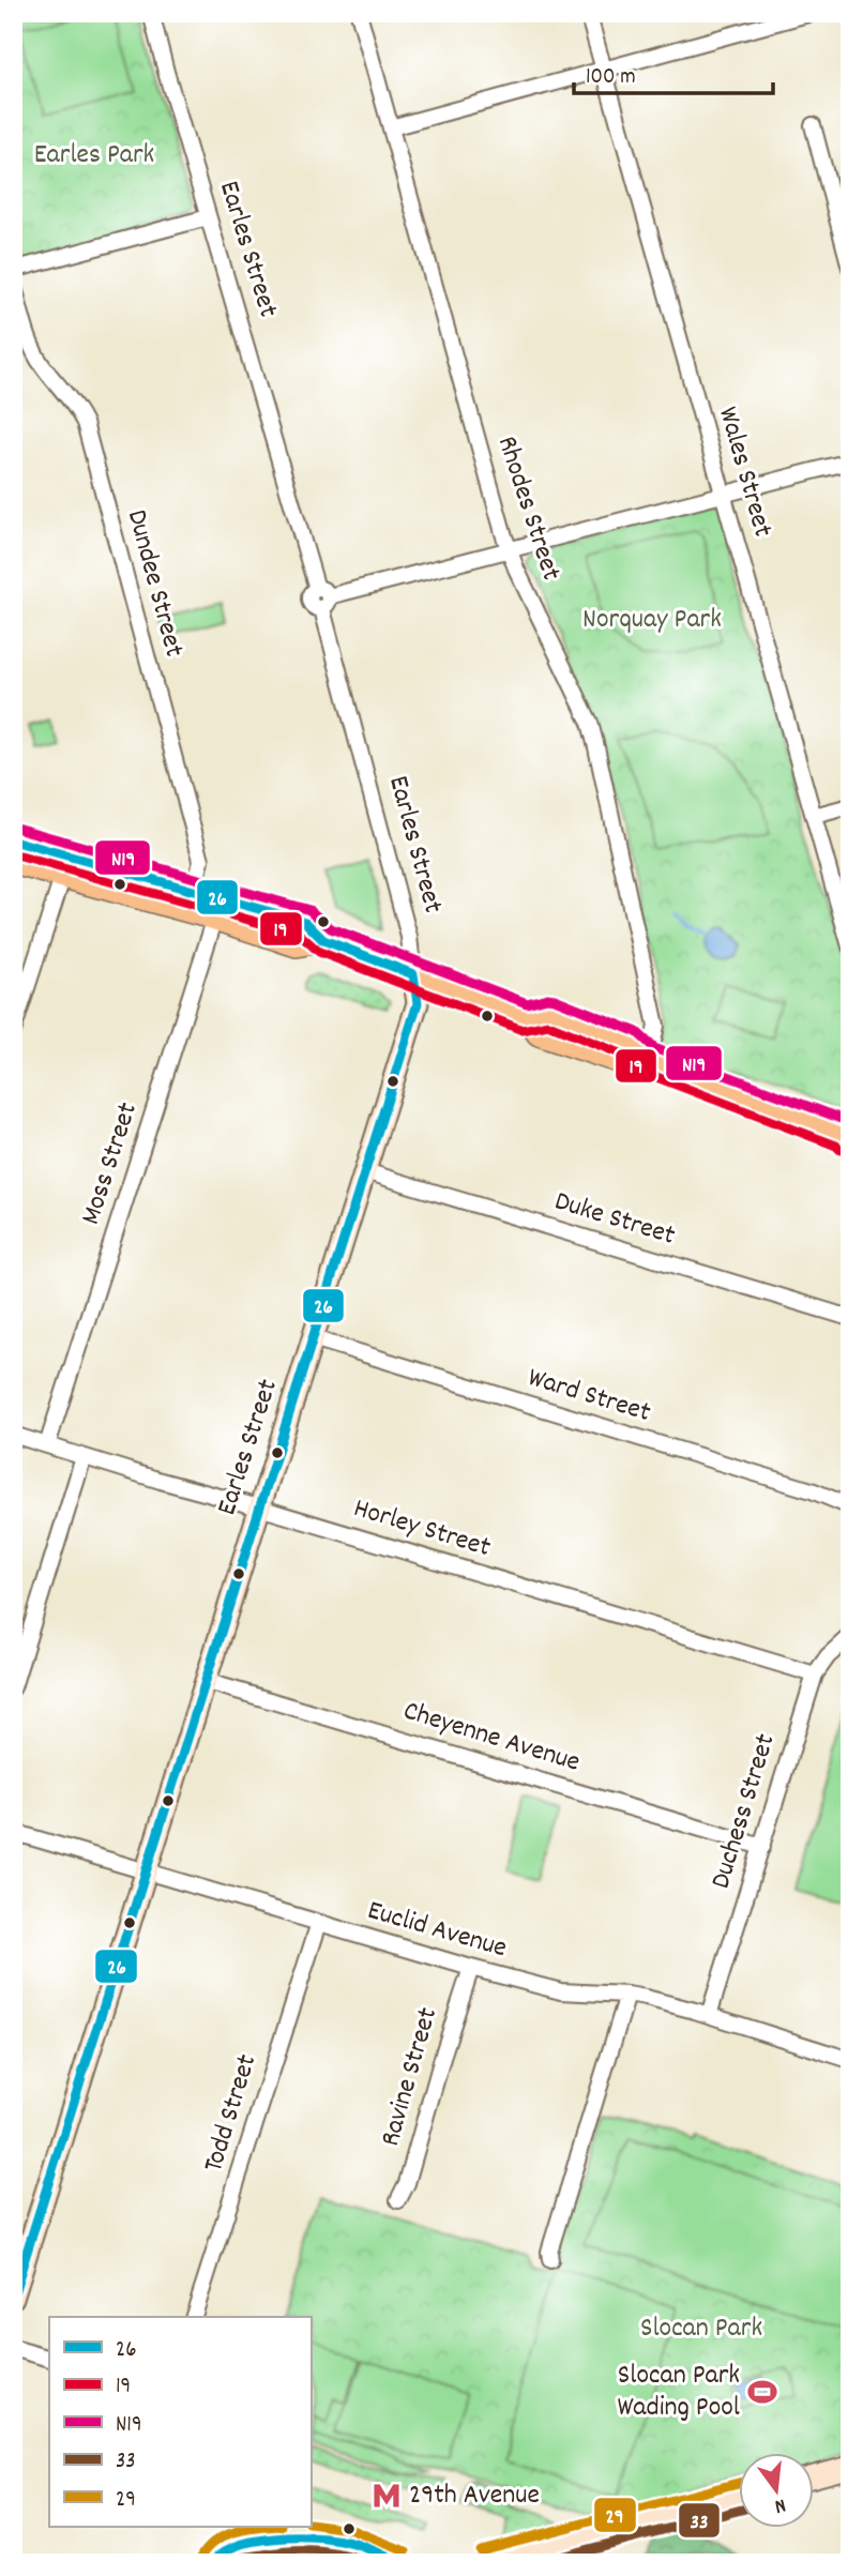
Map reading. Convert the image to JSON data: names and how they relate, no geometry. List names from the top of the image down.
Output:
{
  "streets": {
    "street": [
      "Earles Street",
      "Wales Street",
      "Rhodes Street",
      "Dundee Street",
      "Moss Street",
      "Duke Street",
      "Ward Street",
      "Horley Street",
      "Cheyenne Avenue",
      "Duchess Street",
      "Euclid Avenue",
      "Ravine Street",
      "Todd Street"
    ]
  },
  "crossings": [
    ["Earles Street", "Duke Street"],
    ["Earles Street", "Ward Street"],
    ["Earles Street", "Horley Street"],
    ["Earles Street", "Cheyenne Avenue"],
    ["Earles Street", "Euclid Avenue"],
    ["Moss Street", "Horley Street"],
    ["Horley Street", "Duchess Street"],
    ["Cheyenne Avenue", "Duchess Street"],
    ["Duchess Street", "Euclid Avenue"],
    ["Euclid Avenue", "Ravine Street"],
    ["Euclid Avenue", "Todd Street"]
  ],
  "parks": ["Earles Park", "Norquay Park", "Slocan Park"],
  "places": {
    "sports": ["Slocan Park Wading Pool"],
    "metro station": ["29th Avenue"]
  },
  "lines": [
    "transit line N19",
    "transit line 26",
    "transit line 19",
    "transit line 29",
    "transit line 33"
  ],
  "legend": [
    "26",
    "19",
    "N19",
    "33",
    "29"
  ],
  "scale_bar": "100 m",
  "north": "bottom"
}
